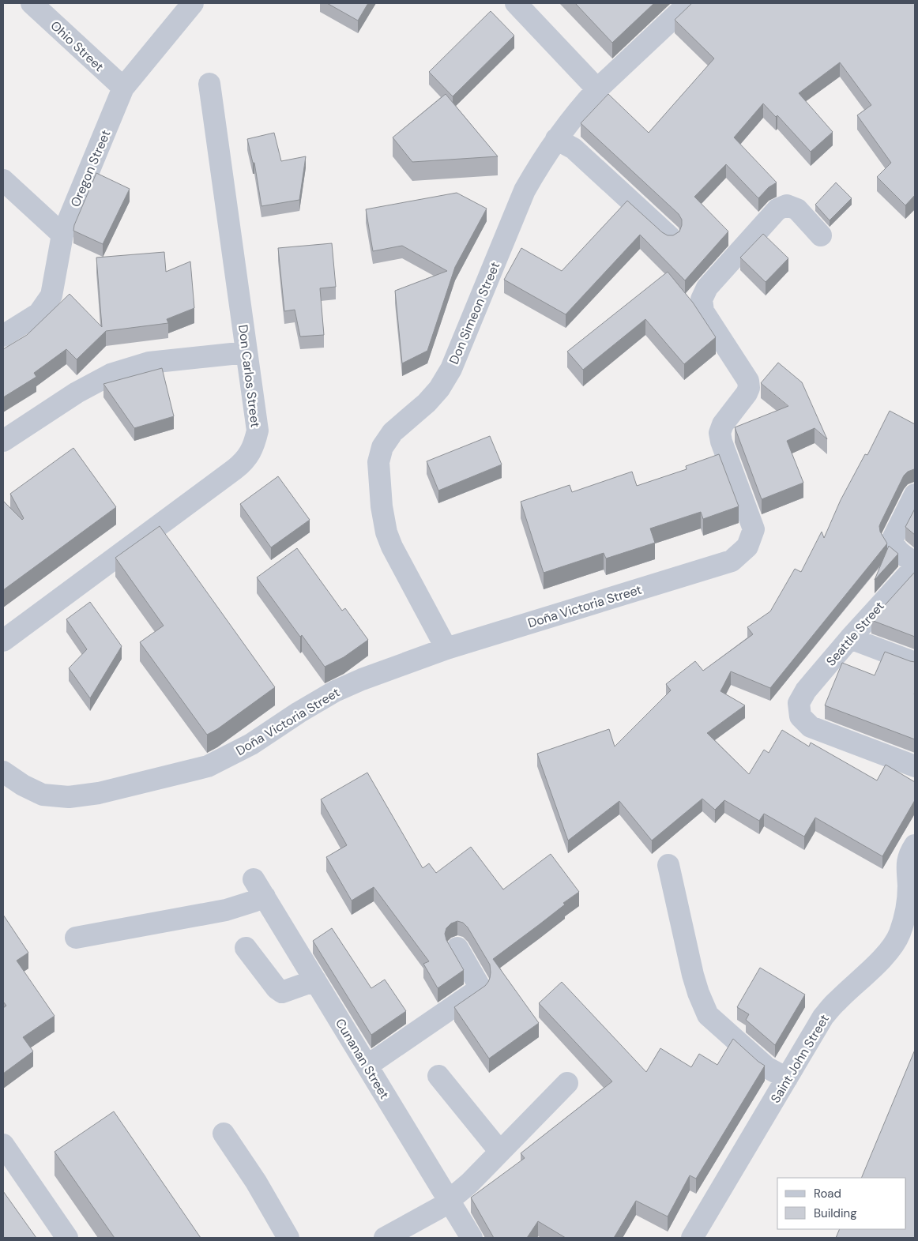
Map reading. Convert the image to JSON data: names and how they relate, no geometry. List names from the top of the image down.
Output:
{
  "streets": {
    "street": [
      "Ohio Street",
      "Oregon Street",
      "Don Simeon Street",
      "Don Carlos Street",
      "Doña Victoria Street",
      "Seattle Street",
      "Cunanan Street",
      "Saint John Street"
    ]
  },
  "crossings": [
    ["Ohio Street", "Oregon Street"],
    ["Don Simeon Street", "Doña Victoria Street"]
  ],
  "legend": ["Road", "Building"]
}
